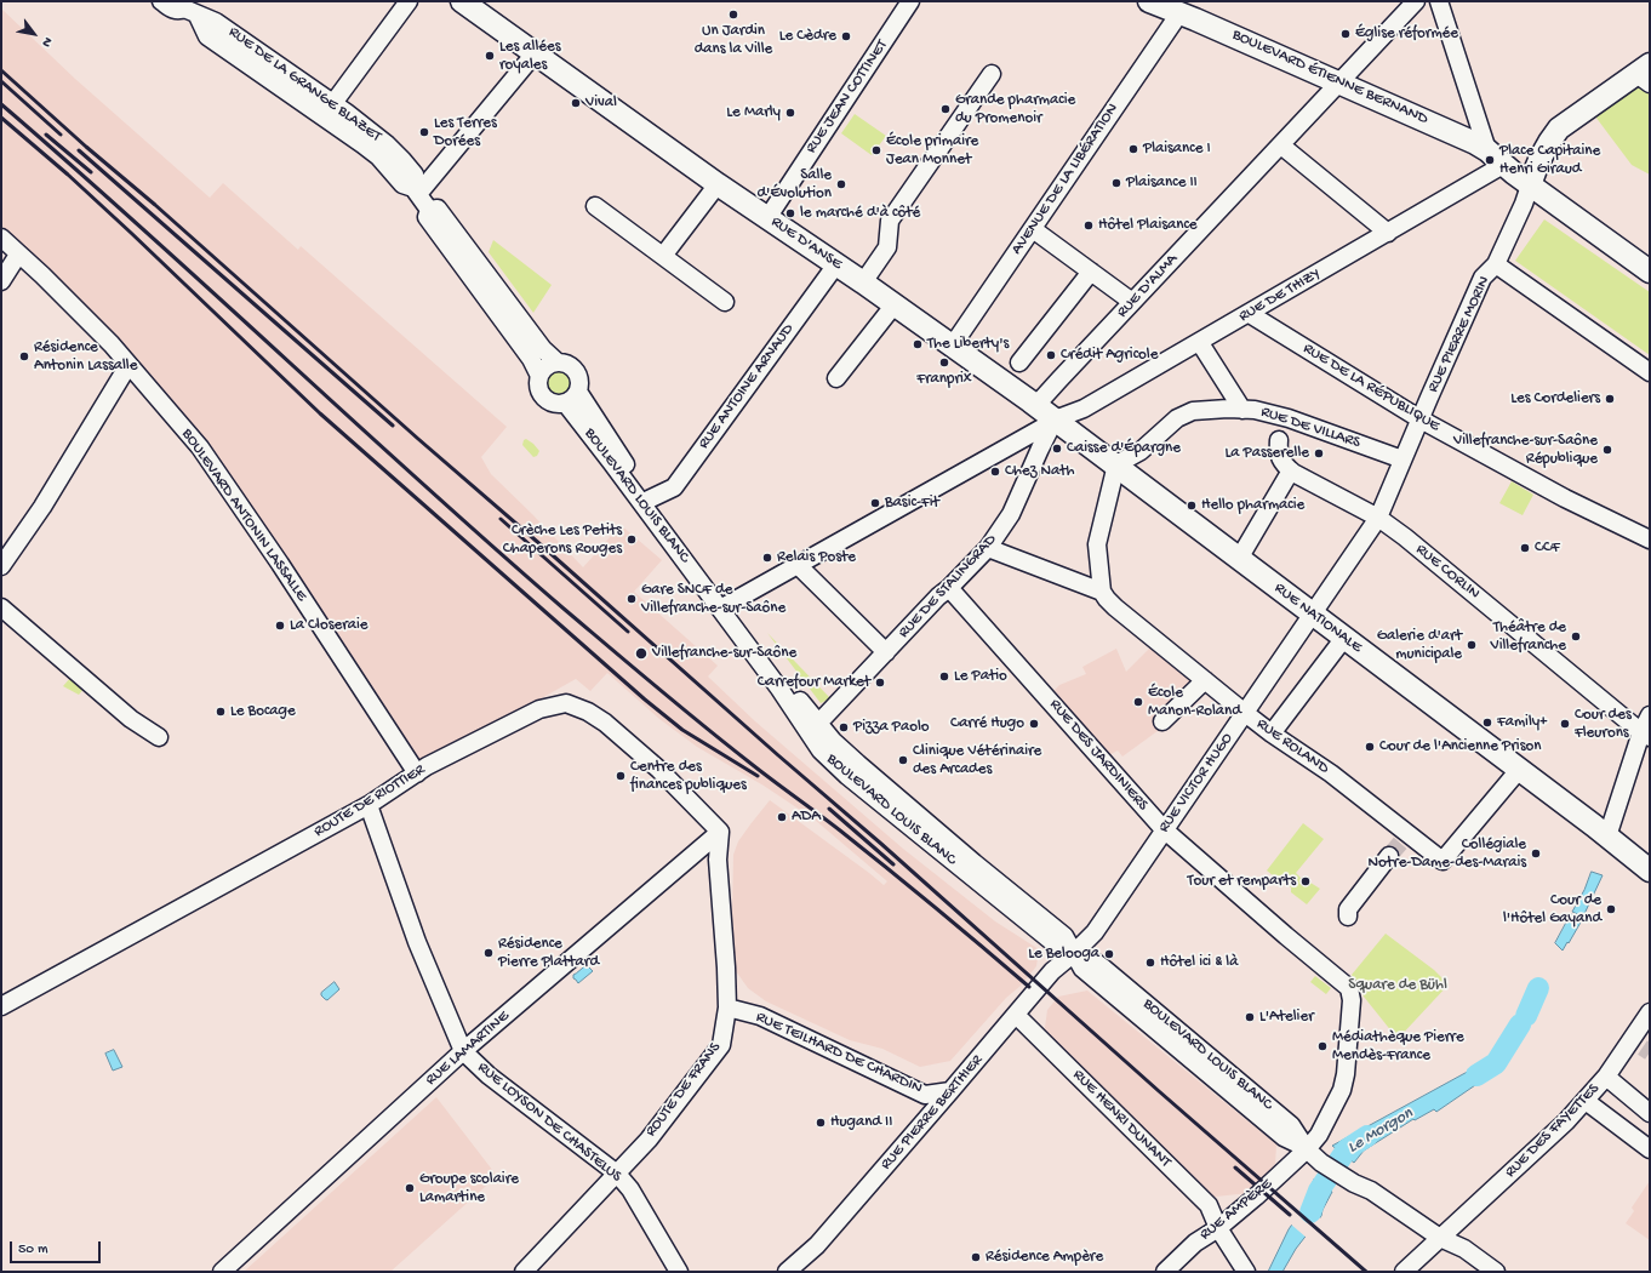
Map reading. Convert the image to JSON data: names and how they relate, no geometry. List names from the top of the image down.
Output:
{
  "streets": {
    "main road": ["BOULEVARD ÉTIENNE BERNAND", "RUE D'ANSE", "RUE NATIONALE"],
    "street": [
      "RUE DE LA GRANGE BLAZET",
      "RUE JEAN COTTINET",
      "AVENUE DE LA LIBÉRATION",
      "RUE D'ALMA",
      "RUE DE THIZY",
      "RUE PIERRE MORIN",
      "RUE ANTOINE ARNAUD",
      "RUE DE LA RÉPUBLIQUE",
      "RUE DE VILLARS",
      "BOULEVARD LOUIS BLANC",
      "BOULEVARD ANTONIN LASSALLE",
      "RUE CORLIN",
      "RUE DE STALINGRAD",
      "RUE ROLAND",
      "RUE DES JARDINIERS",
      "RUE VICTOR HUGO",
      "ROUTE DE RIOTTIER",
      "RUE LAMARTINE",
      "RUE TEILHARD DE CHARDIN",
      "ROUTE DE FRANS",
      "RUE PIERRE BERTHIER",
      "RUE HENRI DUNANT",
      "RUE LOYSON DE CHASTELUS",
      "RUE DES FAYETTES",
      "RUE AMPÈRE"
    ]
  },
  "crossings": [
    ["BOULEVARD ÉTIENNE BERNAND", "AVENUE DE LA LIBÉRATION"],
    ["BOULEVARD ÉTIENNE BERNAND", "RUE D'ALMA"],
    ["BOULEVARD ÉTIENNE BERNAND", "RUE DE THIZY"],
    ["BOULEVARD ÉTIENNE BERNAND", "RUE PIERRE MORIN"],
    ["RUE DE LA GRANGE BLAZET", "BOULEVARD LOUIS BLANC"],
    ["RUE JEAN COTTINET", "RUE D'ANSE"],
    ["AVENUE DE LA LIBÉRATION", "RUE D'ANSE"],
    ["RUE D'ANSE", "RUE D'ALMA"],
    ["RUE D'ANSE", "RUE DE THIZY"],
    ["RUE D'ANSE", "RUE ANTOINE ARNAUD"],
    ["RUE D'ANSE", "RUE DE STALINGRAD"],
    ["RUE D'ANSE", "RUE NATIONALE"],
    ["RUE DE THIZY", "RUE DE LA RÉPUBLIQUE"],
    ["RUE DE THIZY", "BOULEVARD LOUIS BLANC"],
    ["RUE DE THIZY", "RUE DE STALINGRAD"],
    ["RUE DE THIZY", "RUE NATIONALE"],
    ["RUE PIERRE MORIN", "RUE DE LA RÉPUBLIQUE"],
    ["RUE PIERRE MORIN", "RUE DE VILLARS"],
    ["RUE PIERRE MORIN", "RUE VICTOR HUGO"],
    ["RUE ANTOINE ARNAUD", "BOULEVARD LOUIS BLANC"],
    ["RUE DE VILLARS", "RUE NATIONALE"],
    ["RUE DE VILLARS", "RUE VICTOR HUGO"],
    ["BOULEVARD LOUIS BLANC", "RUE DE STALINGRAD"],
    ["BOULEVARD LOUIS BLANC", "RUE DES JARDINIERS"],
    ["BOULEVARD LOUIS BLANC", "RUE VICTOR HUGO"],
    ["BOULEVARD LOUIS BLANC", "RUE PIERRE BERTHIER"],
    ["BOULEVARD LOUIS BLANC", "RUE DES FAYETTES"],
    ["BOULEVARD LOUIS BLANC", "RUE AMPÈRE"],
    ["BOULEVARD ANTONIN LASSALLE", "ROUTE DE RIOTTIER"],
    ["RUE CORLIN", "RUE VICTOR HUGO"],
    ["RUE DE STALINGRAD", "RUE NATIONALE"],
    ["RUE DE STALINGRAD", "RUE DES JARDINIERS"],
    ["RUE NATIONALE", "RUE ROLAND"],
    ["RUE NATIONALE", "RUE VICTOR HUGO"],
    ["RUE ROLAND", "RUE VICTOR HUGO"],
    ["RUE DES JARDINIERS", "RUE VICTOR HUGO"],
    ["RUE DES JARDINIERS", "RUE AMPÈRE"],
    ["RUE VICTOR HUGO", "RUE PIERRE BERTHIER"],
    ["ROUTE DE RIOTTIER", "RUE LAMARTINE"],
    ["ROUTE DE RIOTTIER", "ROUTE DE FRANS"],
    ["ROUTE DE RIOTTIER", "RUE LOYSON DE CHASTELUS"],
    ["RUE LAMARTINE", "ROUTE DE FRANS"],
    ["RUE LAMARTINE", "RUE LOYSON DE CHASTELUS"],
    ["RUE TEILHARD DE CHARDIN", "ROUTE DE FRANS"],
    ["RUE TEILHARD DE CHARDIN", "RUE PIERRE BERTHIER"],
    ["ROUTE DE FRANS", "RUE LOYSON DE CHASTELUS"],
    ["RUE PIERRE BERTHIER", "RUE HENRI DUNANT"],
    ["RUE HENRI DUNANT", "RUE AMPÈRE"]
  ],
  "water": ["Le Morgon"],
  "parks": ["Square de Bühl"],
  "places": [
    "Un Jardin dans la Ville",
    "Église réformée",
    "Le Cèdre",
    "Les allées royales",
    "Vival",
    "Grande pharmacie du Promenoir",
    "Le Marly",
    "Les Terres Dorées",
    "Plaisance I",
    "École primaire Jean Monnet",
    "Place Capitaine Henri Giraud",
    "Plaisance II",
    "Salle d'Évolution",
    "le marché d'à côté",
    "Hôtel Plaisance",
    "The Liberty's",
    "Crédit Agricole",
    "Résidence Antonin Lassalle",
    "Franprix",
    "Les Cordeliers",
    "Caisse d'Épargne",
    "Villefranche-sur-Saône République",
    "La Passerelle",
    "Chez Nath",
    "Basic-Fit",
    "Hello pharmacie",
    "Crèche Les Petits Chaperons Rouges",
    "CCF",
    "Relais Poste",
    "Gare SNCF de Villefranche-sur-Saône",
    "La Closeraie",
    "Théâtre de Villefranche",
    "Galerie d'art municipale",
    "Villefranche-sur-Saône",
    "Le Patio",
    "Carrefour Market",
    "École Manon-Roland",
    "Le Bocage",
    "Family+",
    "Carré Hugo",
    "Cour des Fleurons",
    "Pizza Paolo",
    "Cour de l'Ancienne Prison",
    "Clinique Vétérinaire des Arcades",
    "Centre des finances publiques",
    "ADA",
    "Collégiale Notre-Dame-des-Marais",
    "Tour et remparts",
    "Cour de l'Hôtel Gayand",
    "Résidence Pierre Plattard",
    "Le Belooga",
    "Hôtel ici & là",
    "L'Atelier",
    "Médiathèque Pierre Mendès-France",
    "Hugand II",
    "Groupe scolaire Lamartine",
    "Résidence Ampère"
  ],
  "scale_bar": "50 m",
  "north": "bottom right"
}
